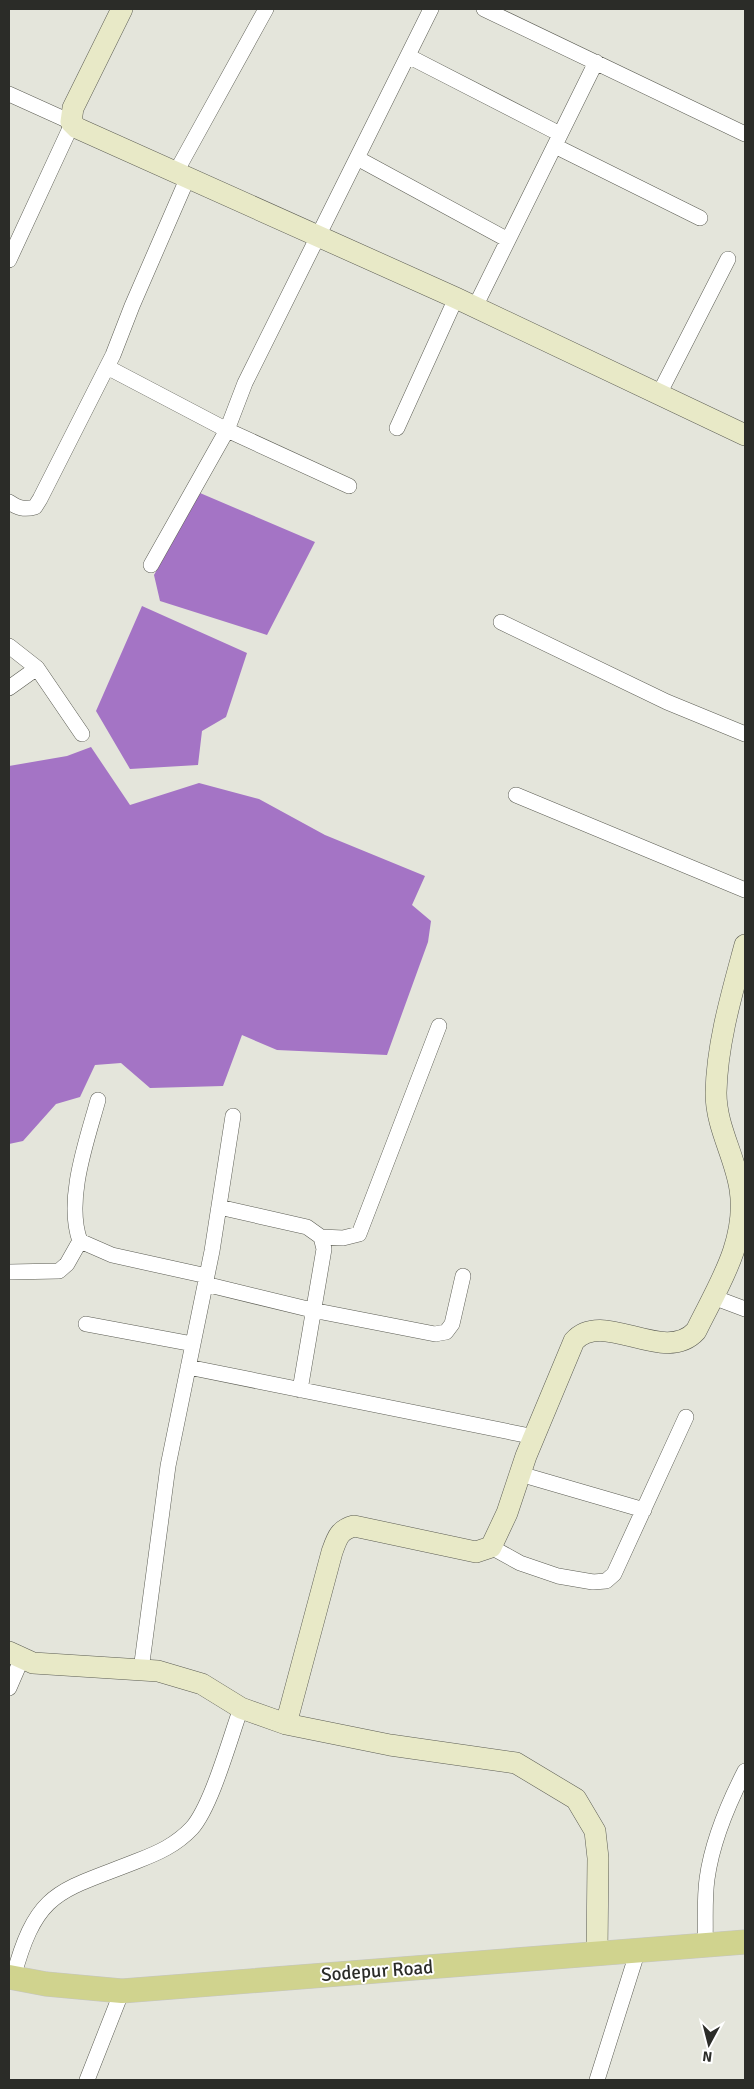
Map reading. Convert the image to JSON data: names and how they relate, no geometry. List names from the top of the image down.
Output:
{
  "streets": {
    "main road": ["Sodepur Road"]
  },
  "north": "bottom"
}
